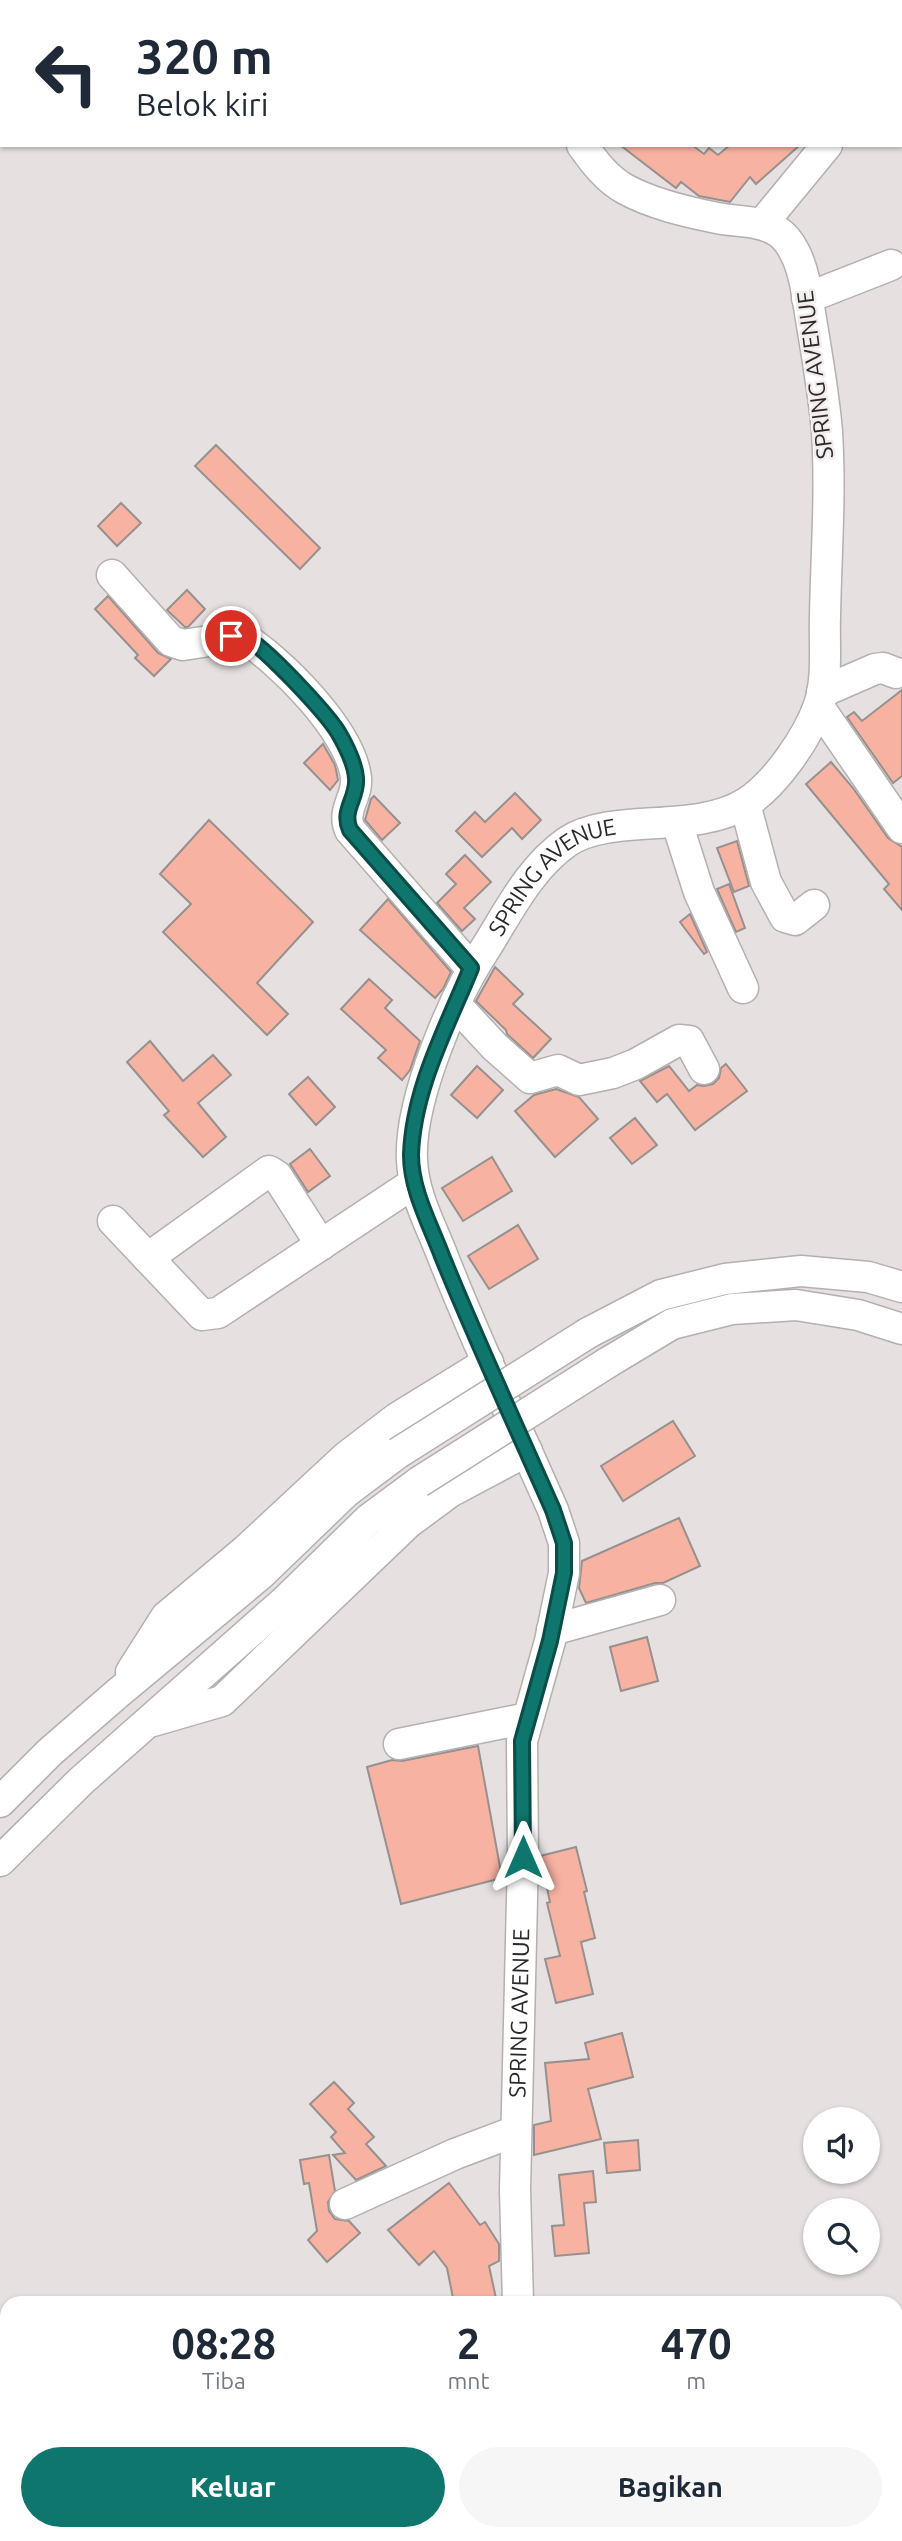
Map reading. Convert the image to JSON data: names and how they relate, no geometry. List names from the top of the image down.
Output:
{
  "streets": {
    "street": ["SPRING AVENUE"]
  },
  "page": {
    "turn": ["320 m", "Belok kiri"],
    "eta": [
      "08:28",
      "Tiba",
      "2",
      "mnt",
      "470",
      "m"
    ],
    "buttons": ["Keluar", "Bagikan"]
  }
}
